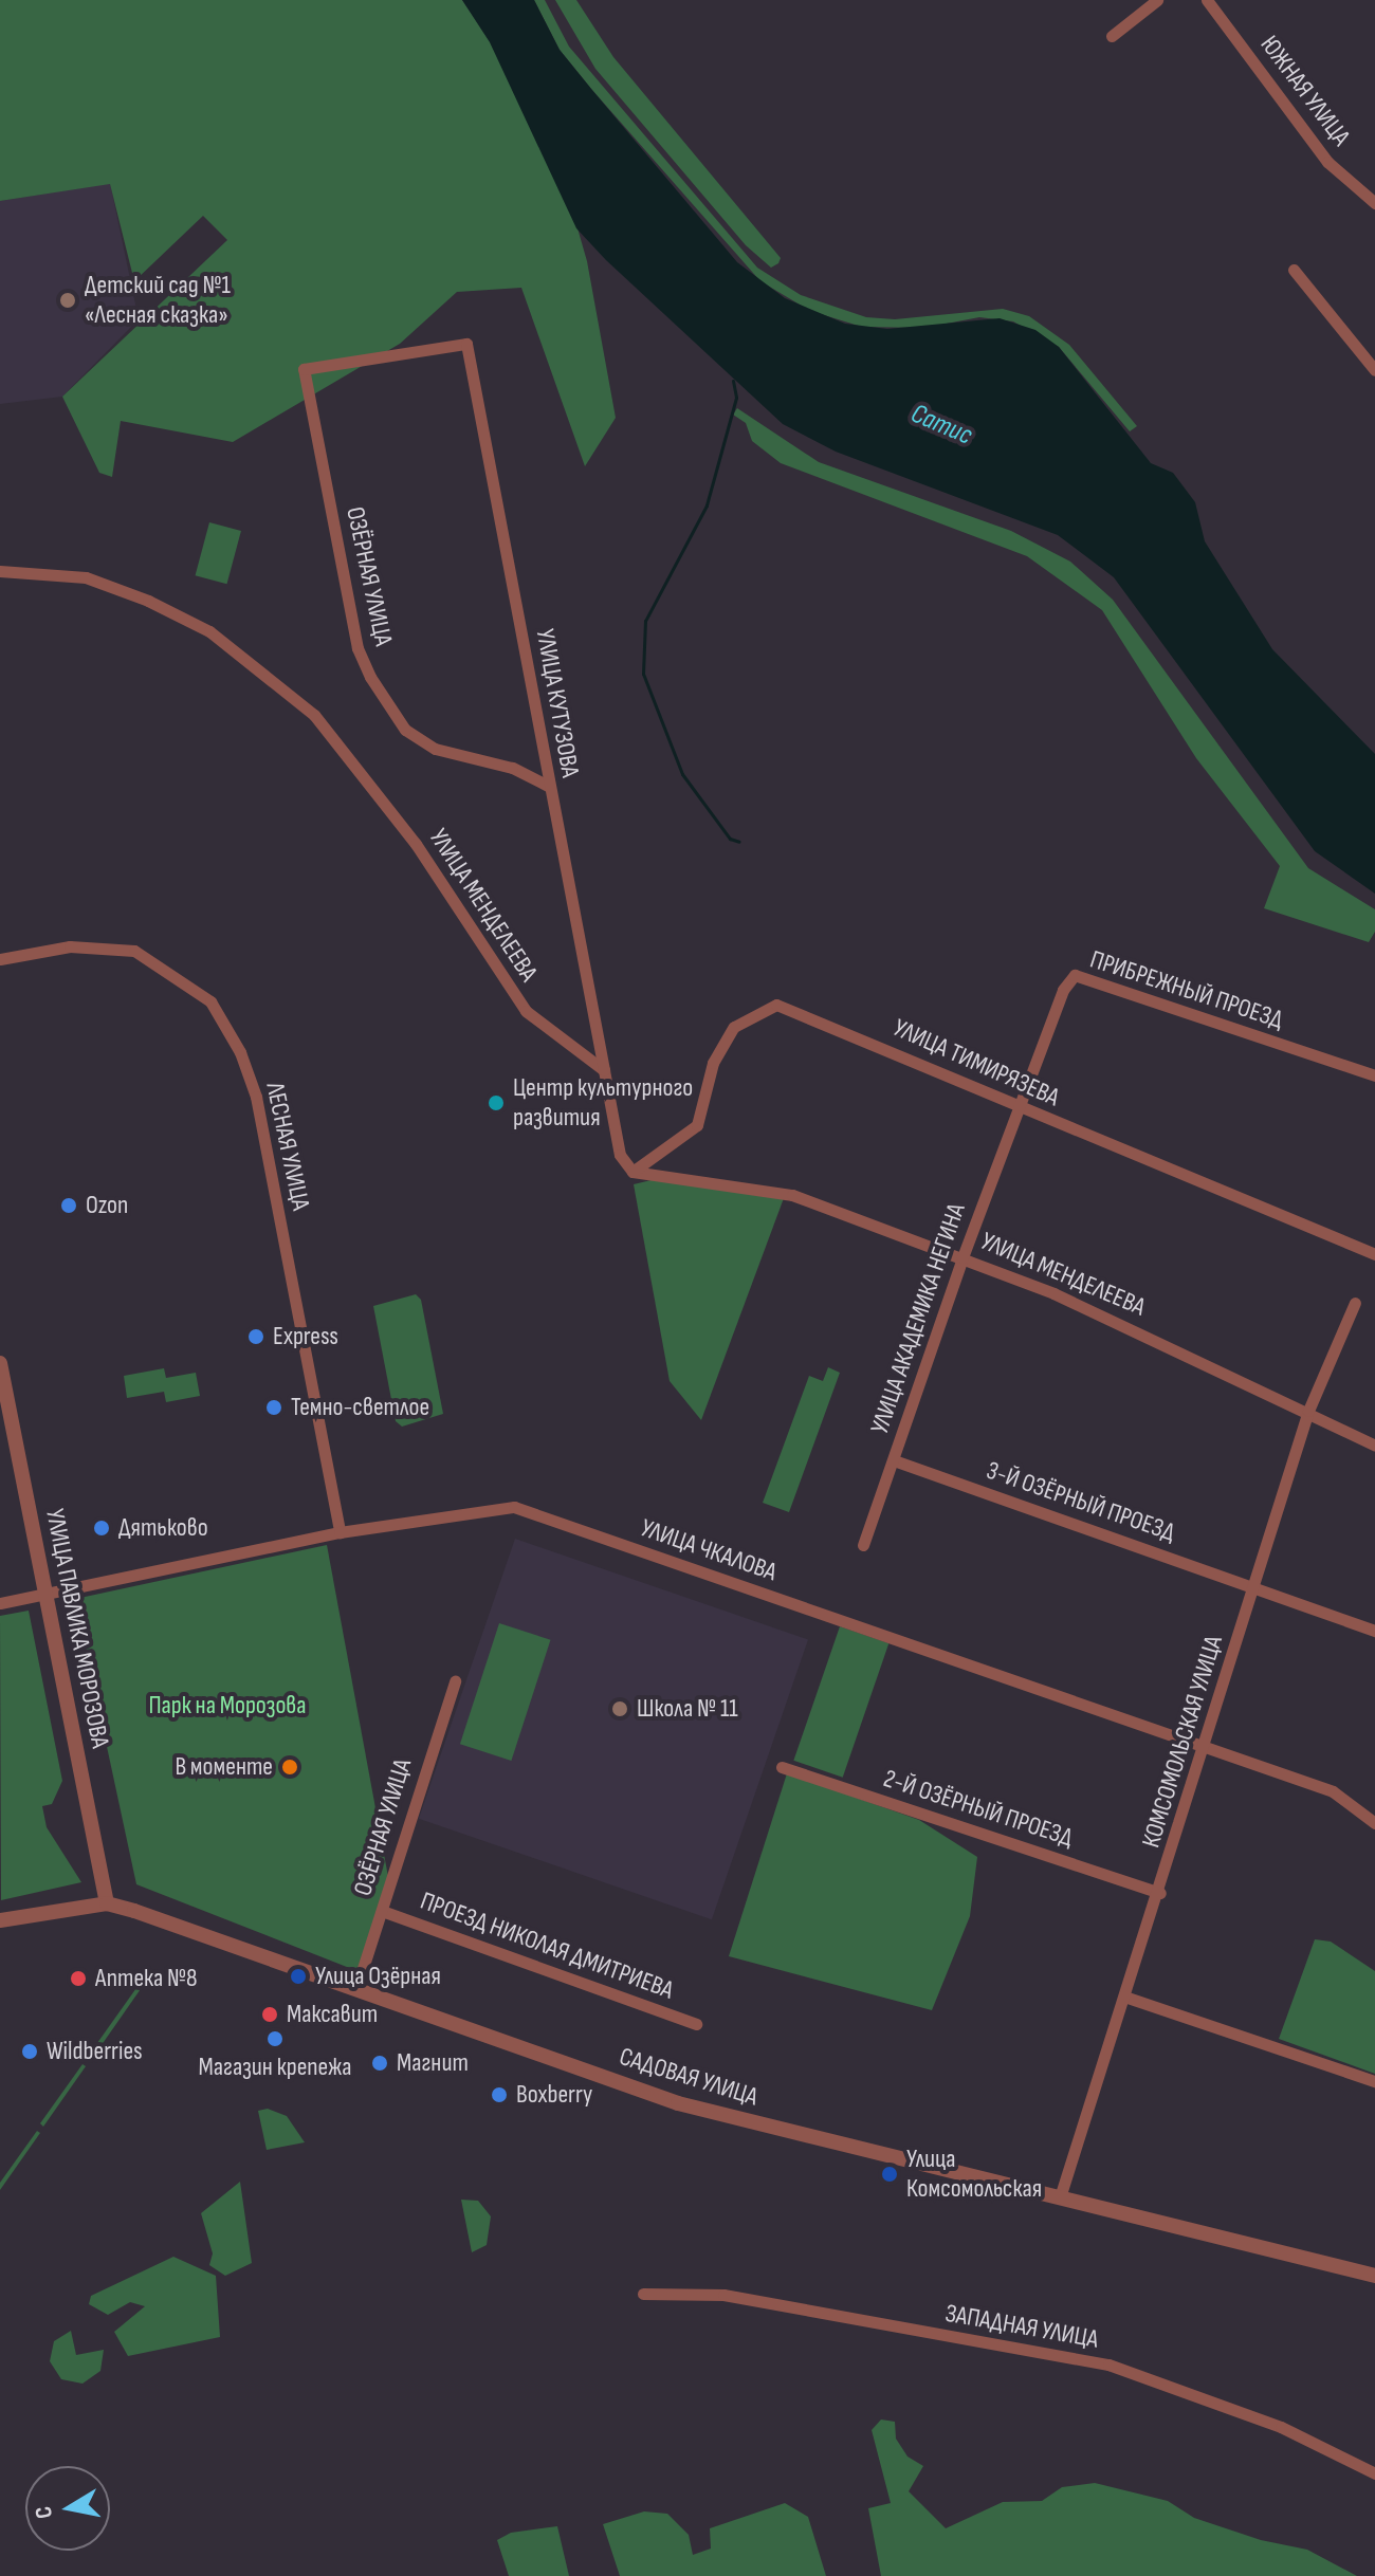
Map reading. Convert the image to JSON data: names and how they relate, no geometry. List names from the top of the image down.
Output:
{
  "streets": {
    "street": [
      "ЮЖНАЯ УЛИЦА",
      "ОЗЁРНАЯ УЛИЦА",
      "УЛИЦА КУТУЗОВА",
      "УЛИЦА МЕНДЕЛЕЕВА",
      "ПРИБРЕЖНЫЙ ПРОЕЗД",
      "УЛИЦА ТИМИРЯЗЕВА",
      "ЛЕСНАЯ УЛИЦА",
      "УЛИЦА АКАДЕМИКА НЕГИНА",
      "3-Й ОЗЁРНЫЙ ПРОЕЗД",
      "УЛИЦА ЧКАЛОВА",
      "УЛИЦА ПАВЛИКА МОРОЗОВА",
      "КОМСОМОЛЬСКАЯ УЛИЦА",
      "2-Й ОЗЁРНЫЙ ПРОЕЗД",
      "ПРОЕЗД НИКОЛАЯ ДМИТРИЕВА",
      "САДОВАЯ УЛИЦА",
      "ЗАПАДНАЯ УЛИЦА"
    ]
  },
  "crossings": [
    ["ОЗЁРНАЯ УЛИЦА", "УЛИЦА КУТУЗОВА"],
    ["ОЗЁРНАЯ УЛИЦА", "ПРОЕЗД НИКОЛАЯ ДМИТРИЕВА"],
    ["ОЗЁРНАЯ УЛИЦА", "САДОВАЯ УЛИЦА"],
    ["УЛИЦА КУТУЗОВА", "УЛИЦА МЕНДЕЛЕЕВА"],
    ["УЛИЦА МЕНДЕЛЕЕВА", "УЛИЦА ТИМИРЯЗЕВА"],
    ["УЛИЦА МЕНДЕЛЕЕВА", "УЛИЦА АКАДЕМИКА НЕГИНА"],
    ["УЛИЦА МЕНДЕЛЕЕВА", "КОМСОМОЛЬСКАЯ УЛИЦА"],
    ["ПРИБРЕЖНЫЙ ПРОЕЗД", "УЛИЦА ТИМИРЯЗЕВА"],
    ["ПРИБРЕЖНЫЙ ПРОЕЗД", "УЛИЦА АКАДЕМИКА НЕГИНА"],
    ["УЛИЦА ТИМИРЯЗЕВА", "УЛИЦА АКАДЕМИКА НЕГИНА"],
    ["ЛЕСНАЯ УЛИЦА", "УЛИЦА ЧКАЛОВА"],
    ["УЛИЦА АКАДЕМИКА НЕГИНА", "3-Й ОЗЁРНЫЙ ПРОЕЗД"],
    ["3-Й ОЗЁРНЫЙ ПРОЕЗД", "КОМСОМОЛЬСКАЯ УЛИЦА"],
    ["УЛИЦА ЧКАЛОВА", "УЛИЦА ПАВЛИКА МОРОЗОВА"],
    ["УЛИЦА ЧКАЛОВА", "КОМСОМОЛЬСКАЯ УЛИЦА"],
    ["УЛИЦА ПАВЛИКА МОРОЗОВА", "САДОВАЯ УЛИЦА"],
    ["КОМСОМОЛЬСКАЯ УЛИЦА", "2-Й ОЗЁРНЫЙ ПРОЕЗД"],
    ["КОМСОМОЛЬСКАЯ УЛИЦА", "САДОВАЯ УЛИЦА"]
  ],
  "water": ["Сатис"],
  "parks": ["Парк на Морозова"],
  "places": [
    "Детский сад №1 «Лесная сказка»",
    "Центр культурного развития",
    "Ozon",
    "Express",
    "Темно-светлое",
    "Дятьково",
    "Школа № 11",
    "В моменте",
    "Улица Озёрная",
    "Аптека №8",
    "Максавит",
    "Магазин крепежа",
    "Wildberries",
    "Магнит",
    "Boxberry",
    "Улица Комсомольская"
  ],
  "north": "left"
}
